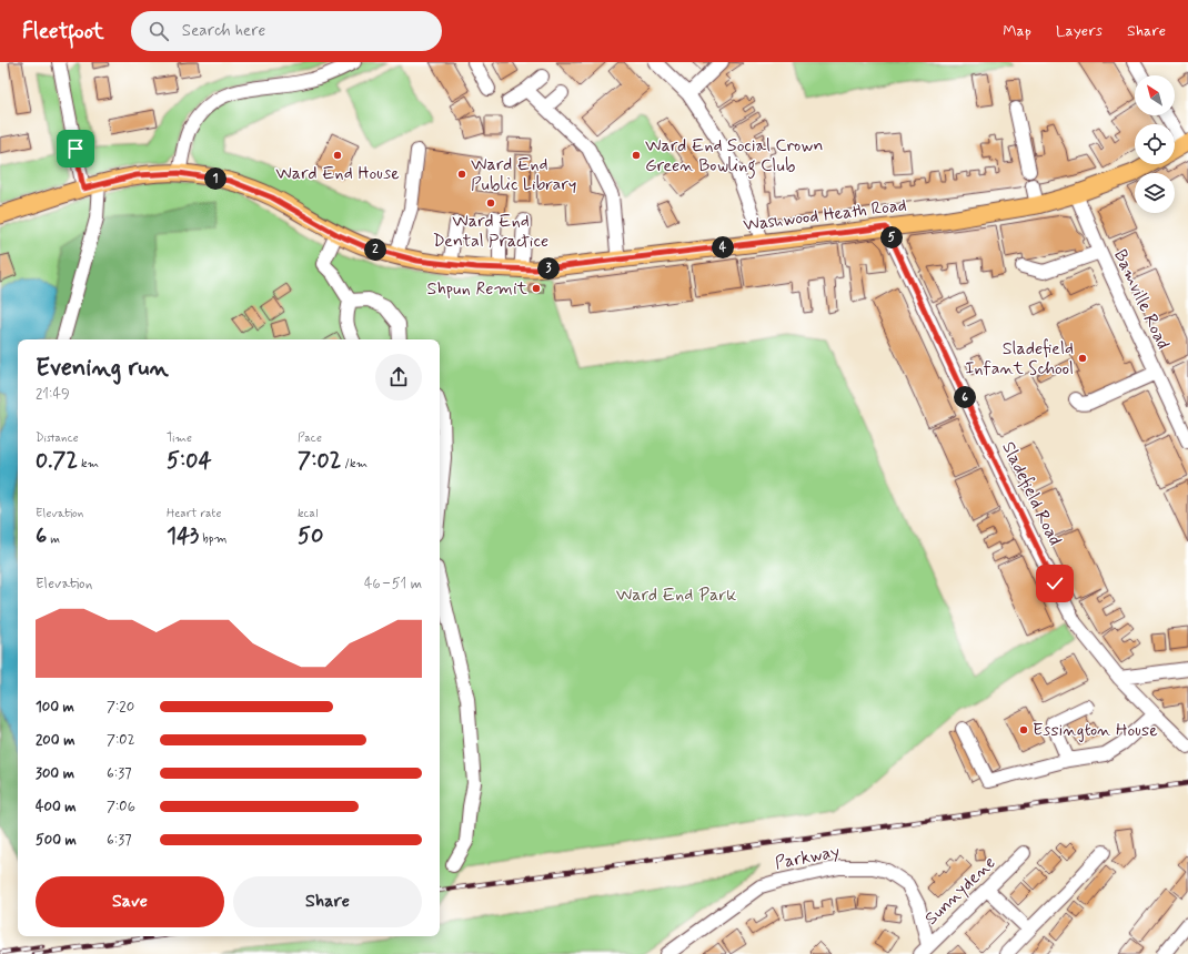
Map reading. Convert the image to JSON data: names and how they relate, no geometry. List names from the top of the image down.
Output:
{
  "streets": {
    "main road": ["Washwood Heath Road"],
    "street": [
      "Bamville Road",
      "Sladefield Road",
      "Parkway",
      "Sunnydene"
    ]
  },
  "crossings": [
    ["Washwood Heath Road", "Bamville Road"],
    ["Washwood Heath Road", "Sladefield Road"],
    ["Parkway", "Sunnydene"]
  ],
  "parks": ["Ward End Park"],
  "places": [
    "Ward End House",
    "Ward End Social Crown Green Bowling Club",
    "Ward End Public Library",
    "Ward End Dental Practice",
    "Shpun Remit",
    "Sladefield Infant School",
    "Essington House"
  ],
  "north": "top left",
  "page": {
    "header": "Fleetfoot",
    "search": "Search here",
    "nav": ["Map", "Layers", "Share"],
    "pins": [
      "1",
      "5",
      "4",
      "2",
      "3",
      "6"
    ],
    "heading": ["Evening run", "21:49"],
    "stats": [
      ["Distance", "0.72 km"],
      ["Time", "5:04"],
      ["Pace", "7:02 /km"],
      ["Elevation", "6 m"],
      ["Heart rate", "143 bpm"],
      ["kcal", "50"]
    ],
    "chart": ["Elevation", "46–51 m"],
    "list": [
      {
        "name": "100 m",
        "note": "7:20"
      },
      {
        "name": "200 m",
        "note": "7:02"
      },
      {
        "name": "300 m",
        "note": "6:37"
      },
      {
        "name": "400 m",
        "note": "7:06"
      },
      {
        "name": "500 m",
        "note": "6:37"
      }
    ],
    "buttons": ["Save", "Share"]
  }
}
